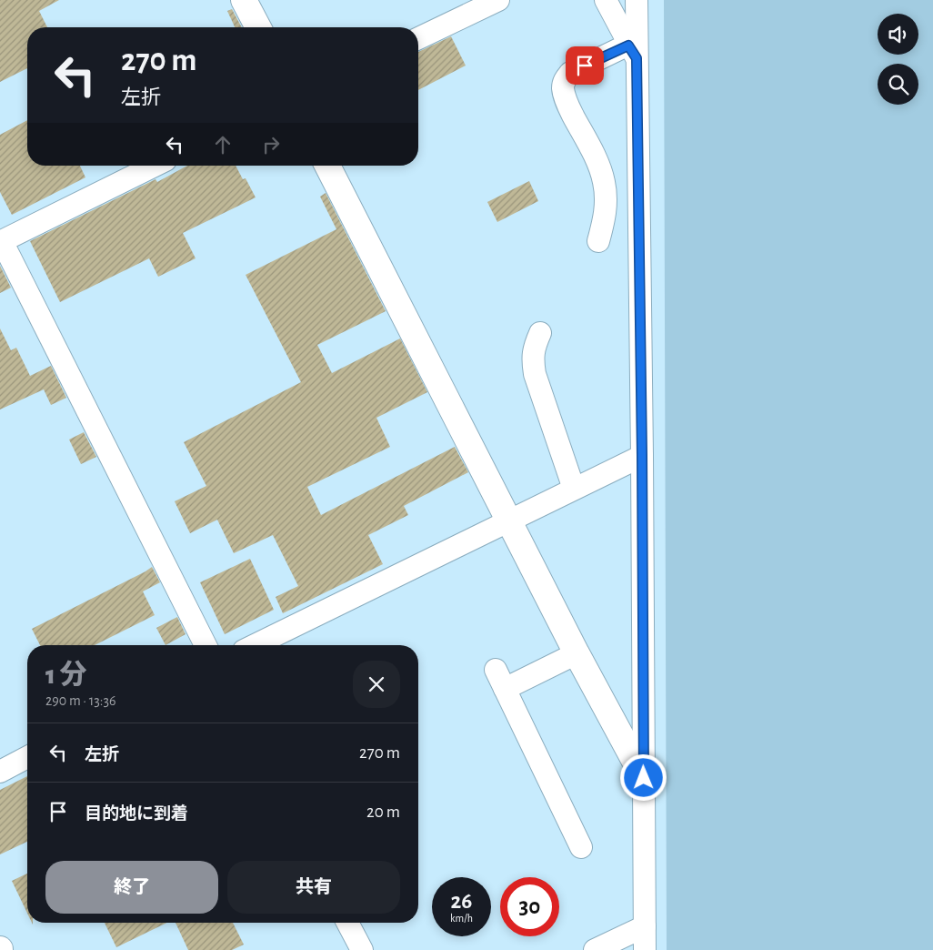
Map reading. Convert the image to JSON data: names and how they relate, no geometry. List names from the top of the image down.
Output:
{
  "page": {
    "turn": ["270 m", "左折"],
    "heading": ["1 分", "290 m · 13:36"],
    "list": [
      {
        "name": "左折",
        "value": "270 m"
      },
      {
        "name": "目的地に到着",
        "value": "20 m"
      }
    ],
    "buttons": ["終了", "共有"],
    "speed": "26 km/h",
    "limit": "30"
  }
}
